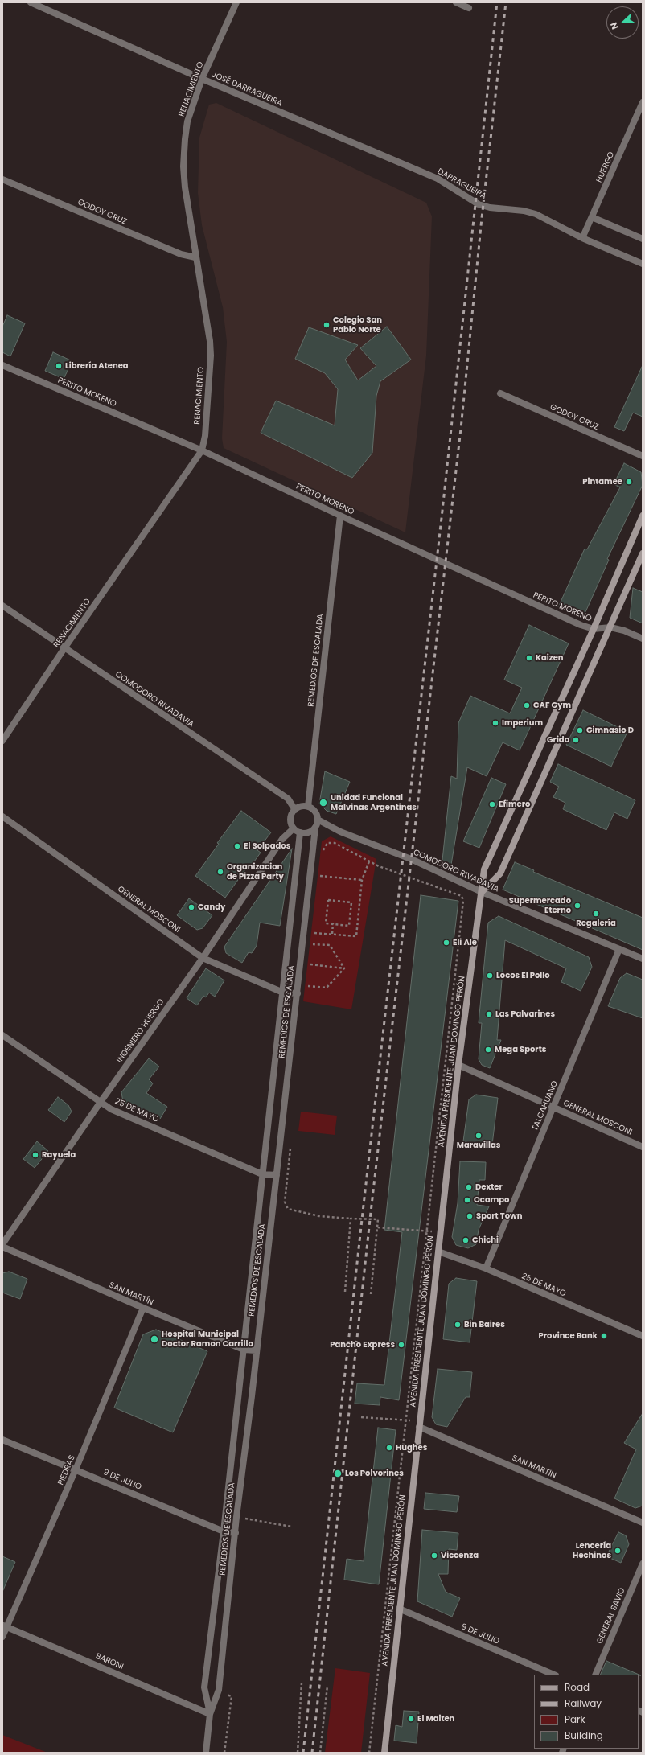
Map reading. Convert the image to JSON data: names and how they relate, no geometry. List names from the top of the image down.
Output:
{
  "streets": {
    "main road": ["AVENIDA PRESIDENTE JUAN DOMINGO PERÓN"],
    "street": [
      "RENACIMIENTO",
      "JOSÉ DARRAGUEIRA",
      "HUERGO",
      "DARRAGUEIRA",
      "GODOY CRUZ",
      "PERITO MORENO",
      "REMEDIOS DE ESCALADA",
      "COMODORO RIVADAVIA",
      "GENERAL MOSCONI",
      "INGENIERO HUERGO",
      "TALCAHUANO",
      "25 DE MAYO",
      "SAN MARTÍN",
      "PIEDRAS",
      "9 DE JULIO",
      "GENERAL SAVIO",
      "BARONI"
    ]
  },
  "crossings": [
    ["RENACIMIENTO", "JOSÉ DARRAGUEIRA"],
    ["RENACIMIENTO", "GODOY CRUZ"],
    ["RENACIMIENTO", "PERITO MORENO"],
    ["RENACIMIENTO", "COMODORO RIVADAVIA"],
    ["JOSÉ DARRAGUEIRA", "DARRAGUEIRA"],
    ["HUERGO", "DARRAGUEIRA"],
    ["PERITO MORENO", "REMEDIOS DE ESCALADA"],
    ["PERITO MORENO", "AVENIDA PRESIDENTE JUAN DOMINGO PERÓN"],
    ["REMEDIOS DE ESCALADA", "COMODORO RIVADAVIA"],
    ["REMEDIOS DE ESCALADA", "GENERAL MOSCONI"],
    ["REMEDIOS DE ESCALADA", "INGENIERO HUERGO"],
    ["REMEDIOS DE ESCALADA", "25 DE MAYO"],
    ["REMEDIOS DE ESCALADA", "SAN MARTÍN"],
    ["REMEDIOS DE ESCALADA", "9 DE JULIO"],
    ["REMEDIOS DE ESCALADA", "BARONI"],
    ["COMODORO RIVADAVIA", "INGENIERO HUERGO"],
    ["COMODORO RIVADAVIA", "AVENIDA PRESIDENTE JUAN DOMINGO PERÓN"],
    ["COMODORO RIVADAVIA", "TALCAHUANO"],
    ["GENERAL MOSCONI", "INGENIERO HUERGO"],
    ["GENERAL MOSCONI", "AVENIDA PRESIDENTE JUAN DOMINGO PERÓN"],
    ["GENERAL MOSCONI", "TALCAHUANO"],
    ["INGENIERO HUERGO", "25 DE MAYO"],
    ["INGENIERO HUERGO", "SAN MARTÍN"],
    ["AVENIDA PRESIDENTE JUAN DOMINGO PERÓN", "25 DE MAYO"],
    ["AVENIDA PRESIDENTE JUAN DOMINGO PERÓN", "SAN MARTÍN"],
    ["AVENIDA PRESIDENTE JUAN DOMINGO PERÓN", "9 DE JULIO"],
    ["TALCAHUANO", "25 DE MAYO"],
    ["SAN MARTÍN", "PIEDRAS"],
    ["PIEDRAS", "9 DE JULIO"],
    ["PIEDRAS", "BARONI"]
  ],
  "places": [
    "Colegio San Pablo Norte",
    "Librería Atenea",
    "Pintamee",
    "Kaizen",
    "CAF Gym",
    "Imperium",
    "Gimnasio D",
    "Grido",
    "Unidad Funcional Malvinas Argentinas",
    "Efimero",
    "El Solpados",
    "Organizacion de Pizza Party",
    "Supermercado Eterno",
    "Candy",
    "Regalería",
    "Eli Ale",
    "Locos El Pollo",
    "Las Palvarines",
    "Mega Sports",
    "Maravillas",
    "Rayuela",
    "Dexter",
    "Ocampo",
    "Sport Town",
    "Chichi",
    "Bin Baires",
    "Province Bank",
    "Hospital Municipal Doctor Ramon Carrillo",
    "Pancho Express",
    "Hughes",
    "Los Polvorines",
    "Lencería Hechinos",
    "Viccenza",
    "El Maiten"
  ],
  "legend": [
    "Road",
    "Railway",
    "Park",
    "Building"
  ],
  "north": "left"
}
